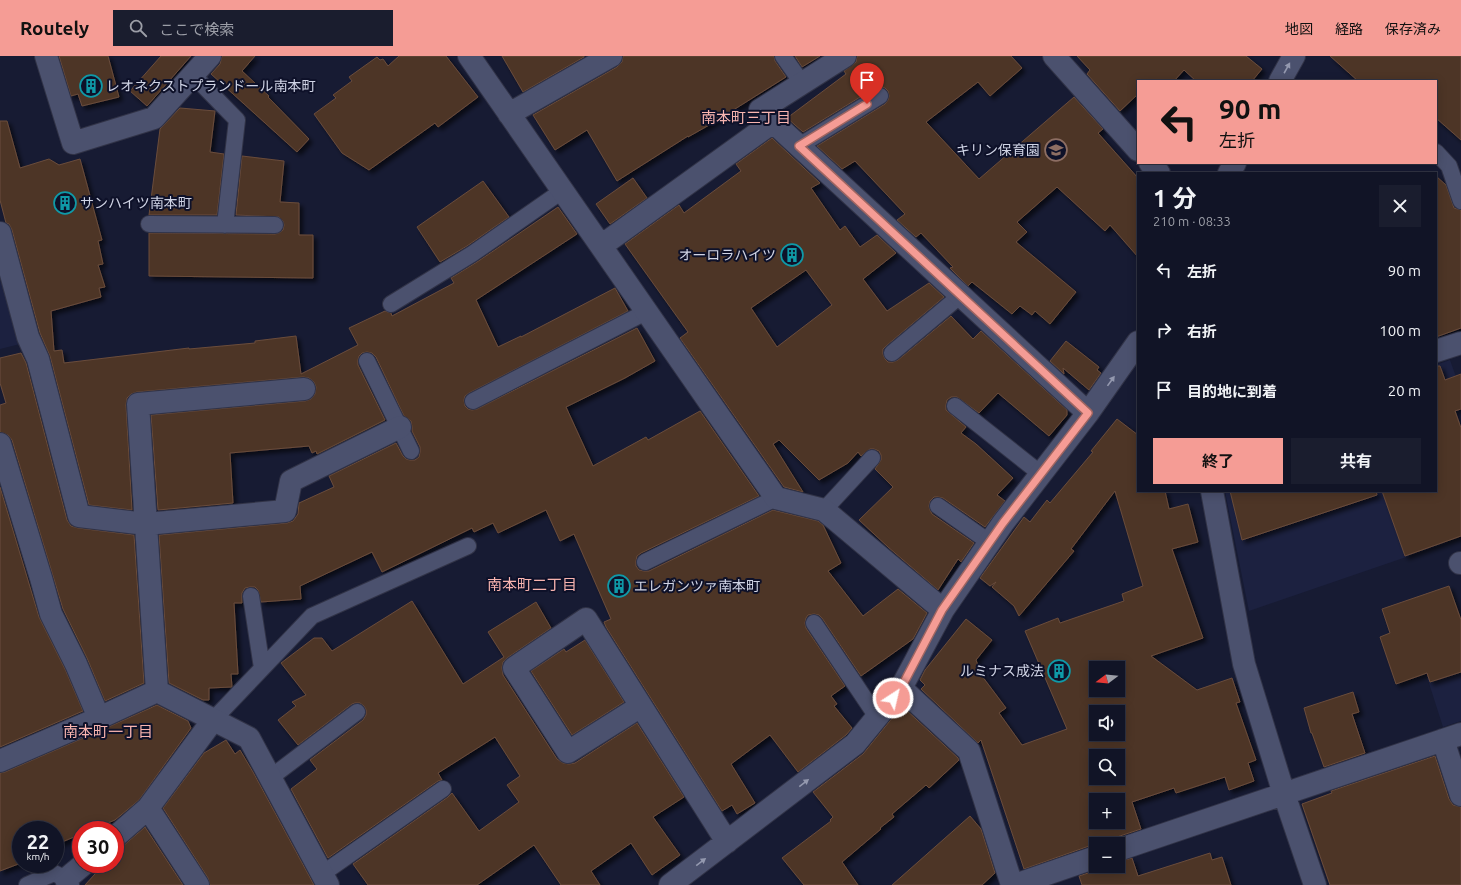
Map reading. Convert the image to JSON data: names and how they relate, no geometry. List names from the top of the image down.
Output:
{
  "districts": ["南本町三丁目", "南本町二丁目", "南本町一丁目"],
  "places": {
    "building": [
      "レオネクストプランドール南本町",
      "サンハイツ南本町",
      "オーロラハイツ",
      "エレガンツァ南本町",
      "ルミナス成法"
    ],
    "school or university": ["キリン保育園"]
  },
  "north": "left",
  "page": {
    "header": "Routely",
    "search": "ここで検索",
    "nav": ["地図", "経路", "保存済み"],
    "turn": ["90 m", "左折"],
    "heading": ["1 分", "210 m · 08:33"],
    "list": [
      {
        "name": "左折",
        "value": "90 m"
      },
      {
        "name": "右折",
        "value": "100 m"
      },
      {
        "name": "目的地に到着",
        "value": "20 m"
      }
    ],
    "buttons": ["終了", "共有"],
    "map_buttons": ["+", "−"],
    "speed": "22 km/h",
    "limit": "30"
  }
}
